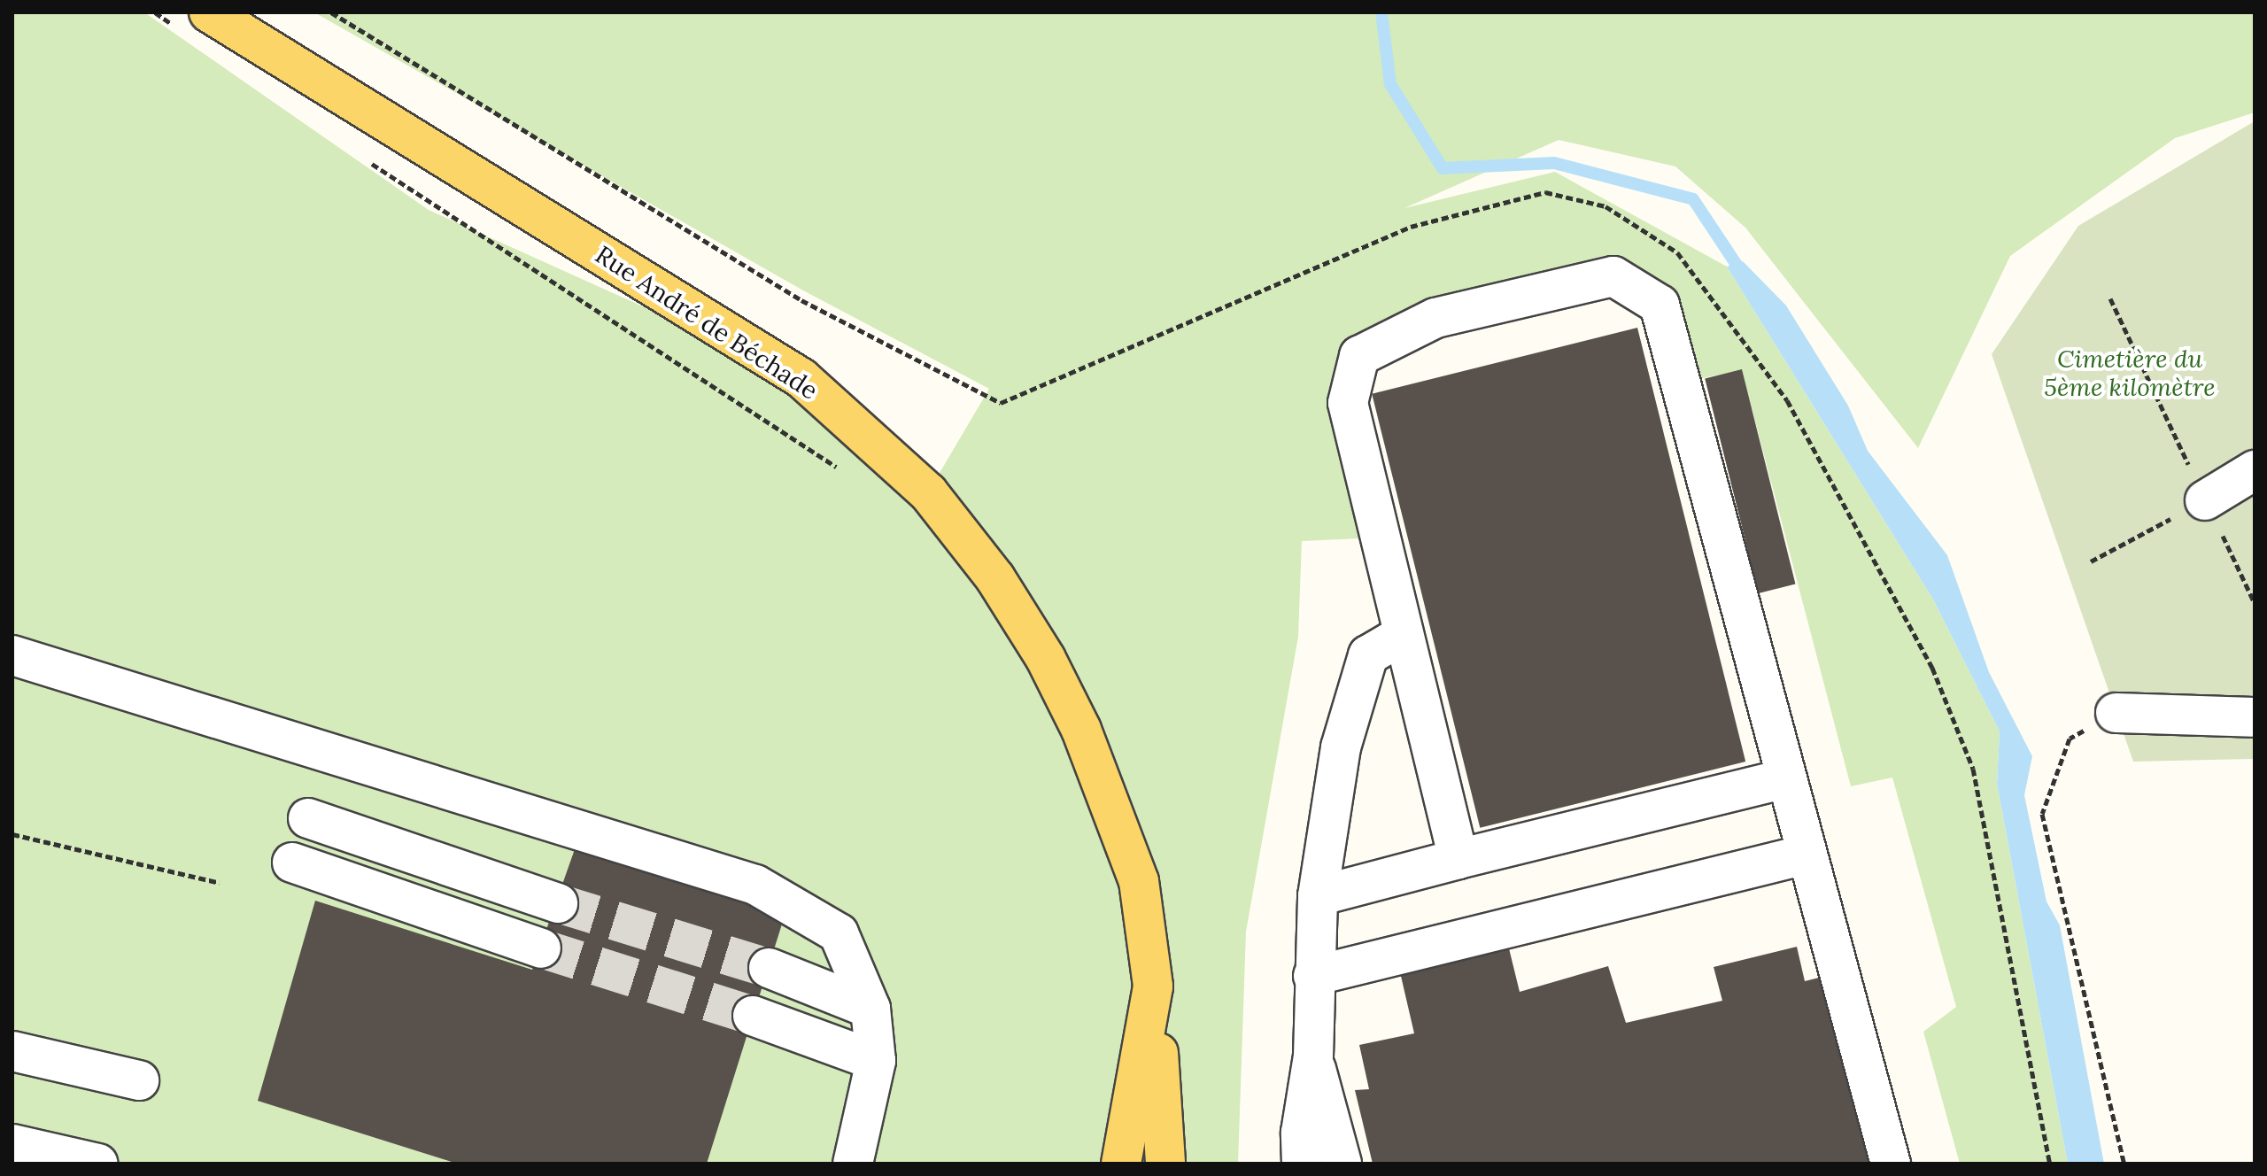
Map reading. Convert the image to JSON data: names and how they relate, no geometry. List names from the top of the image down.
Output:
{
  "streets": {
    "main road": ["Rue André de Béchade"]
  },
  "parks": ["Cimetière du 5ème kilomètre"]
}
